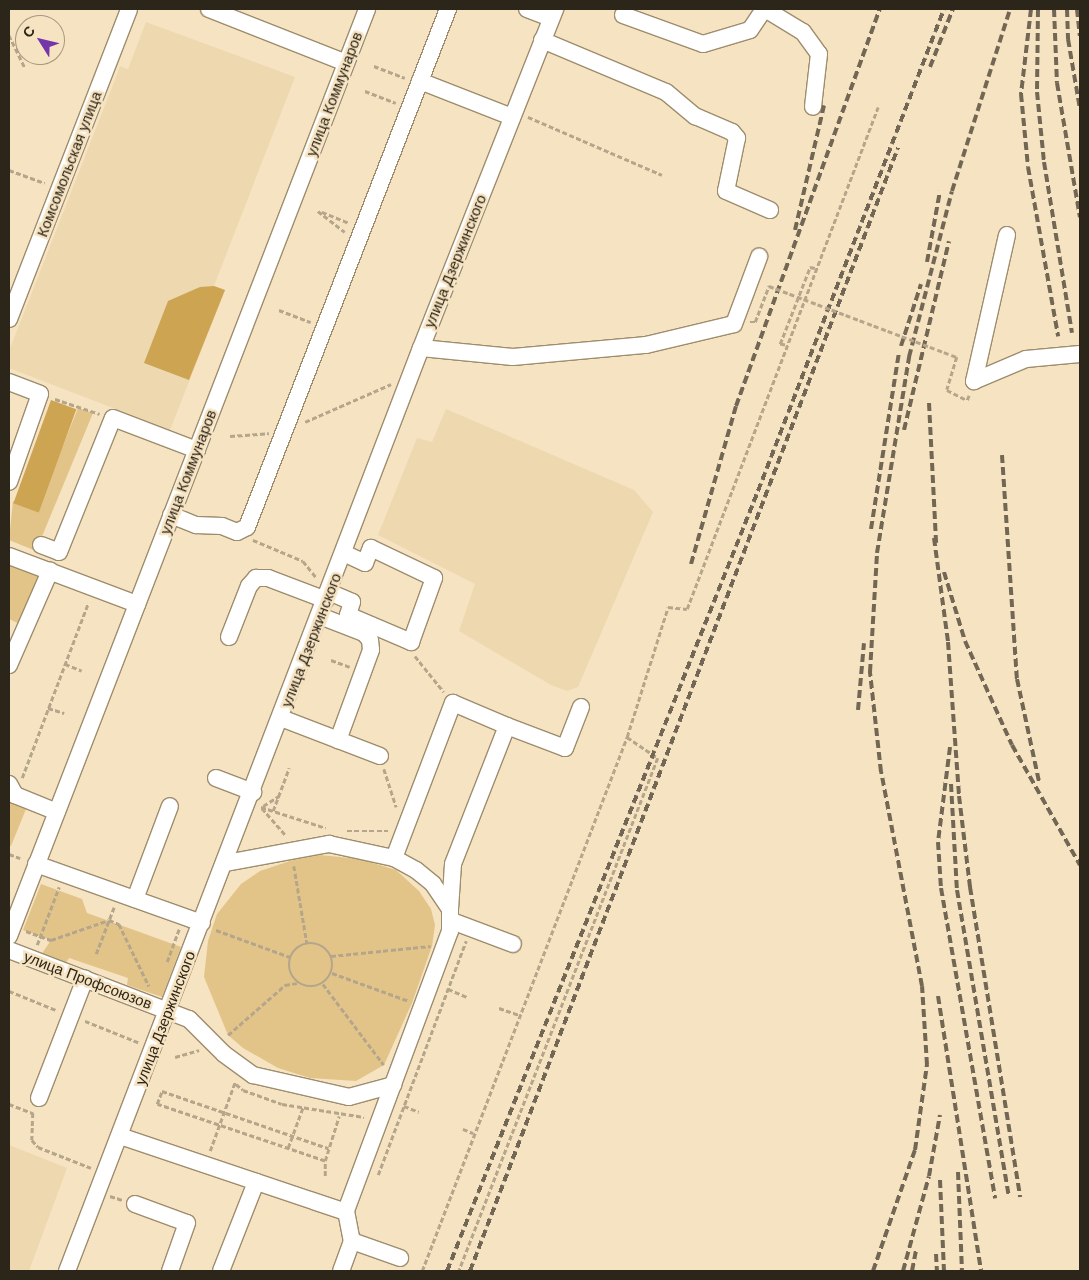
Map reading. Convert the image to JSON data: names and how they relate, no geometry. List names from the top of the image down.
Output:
{
  "streets": {
    "street": [
      "улица Коммунаров",
      "Комсомольская улица",
      "улица Дзержинского",
      "улица Профсоюзов"
    ]
  },
  "crossings": [
    ["улица Дзержинского", "улица Профсоюзов"]
  ],
  "north": "top left"
}
